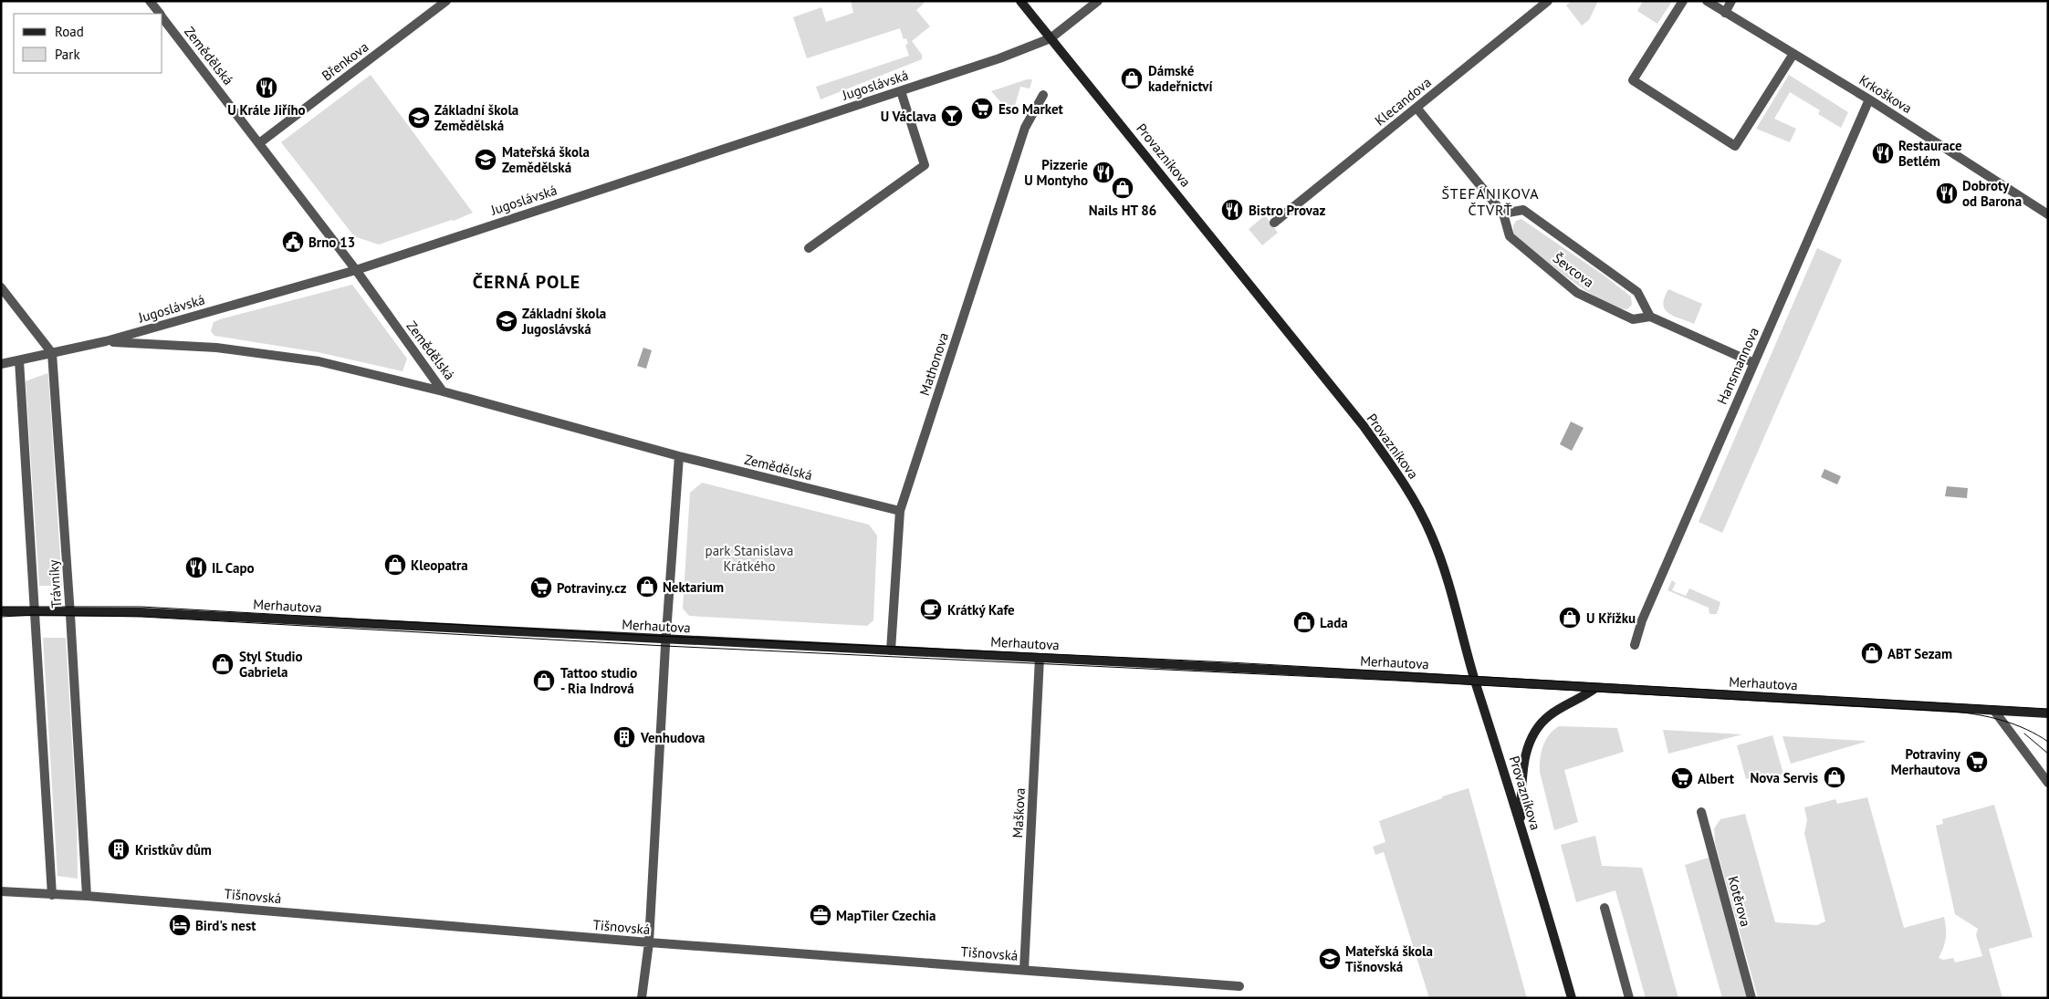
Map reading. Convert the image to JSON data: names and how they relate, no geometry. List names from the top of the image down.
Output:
{
  "streets": {
    "street": [
      "Zemědělská",
      "Břenkova",
      "Jugoslávská",
      "Krkoškova",
      "Klecandova",
      "Provazníkova",
      "Ševcova",
      "Mathonova",
      "Hansmannova",
      "Trávníky",
      "Merhautova",
      "Maškova",
      "Tišnovská",
      "Kotěrova"
    ]
  },
  "crossings": [
    ["Zemědělská", "Břenkova"],
    ["Zemědělská", "Jugoslávská"],
    ["Zemědělská", "Mathonova"],
    ["Jugoslávská", "Provazníkova"],
    ["Jugoslávská", "Trávníky"],
    ["Krkoškova", "Hansmannova"],
    ["Klecandova", "Ševcova"],
    ["Provazníkova", "Merhautova"],
    ["Ševcova", "Hansmannova"],
    ["Mathonova", "Merhautova"],
    ["Trávníky", "Merhautova"],
    ["Trávníky", "Tišnovská"],
    ["Merhautova", "Maškova"],
    ["Maškova", "Tišnovská"]
  ],
  "districts": ["ŠTEFÁNIKOVA ČTVRŤ", "ČERNÁ POLE"],
  "parks": ["park Stanislava Krátkého"],
  "places": {
    "shop": [
      "Dámské kadeřnictví",
      "Nails HT 86",
      "Kleopatra",
      "Nektarium",
      "U Křížku",
      "Lada",
      "ABT Sezam",
      "Styl Studio Gabriela",
      "Tattoo studio - Ria Indrová",
      "Nova Servis"
    ],
    "restaurant": [
      "U Krále Jiřího",
      "Restaurace Betlém",
      "Pizzerie U Montyho",
      "Dobroty od Barona",
      "Bistro Provaz",
      "IL Capo"
    ],
    "supermarket": [
      "Eso Market",
      "Potraviny.cz",
      "Potraviny Merhautova",
      "Albert"
    ],
    "bar": ["U Václava"],
    "school or university": [
      "Základní škola Zemědělská",
      "Mateřská škola Zemědělská",
      "Základní škola Jugoslávská",
      "Mateřská škola Tišnovská"
    ],
    "public building": ["Brno 13"],
    "cafe": ["Krátký Kafe"],
    "building": ["Venhudova", "Kristkův dům"],
    "office": ["MapTiler Czechia"],
    "hotel": ["Bird's nest"]
  },
  "legend": ["Road", "Park"]
}
